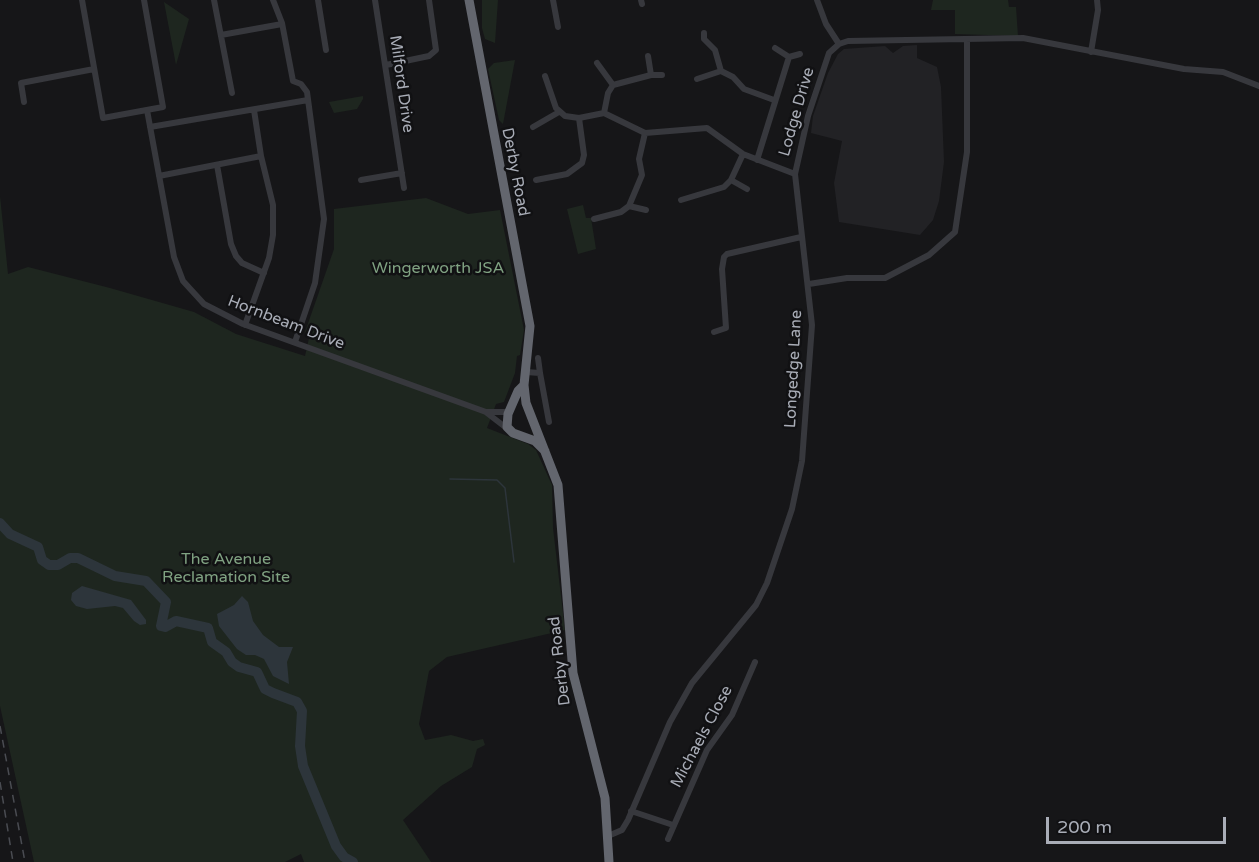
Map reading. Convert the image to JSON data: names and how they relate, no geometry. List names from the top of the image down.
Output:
{
  "streets": {
    "highway": ["Derby Road"],
    "street": [
      "Milford Drive",
      "Lodge Drive",
      "Hornbeam Drive",
      "Longedge Lane",
      "Michaels Close"
    ]
  },
  "crossings": [
    ["Lodge Drive", "Longedge Lane"],
    ["Derby Road", "Hornbeam Drive"],
    ["Derby Road", "Longedge Lane"]
  ],
  "parks": ["Wingerworth JSA", "The Avenue Reclamation Site"],
  "scale_bar": "200 m"
}
